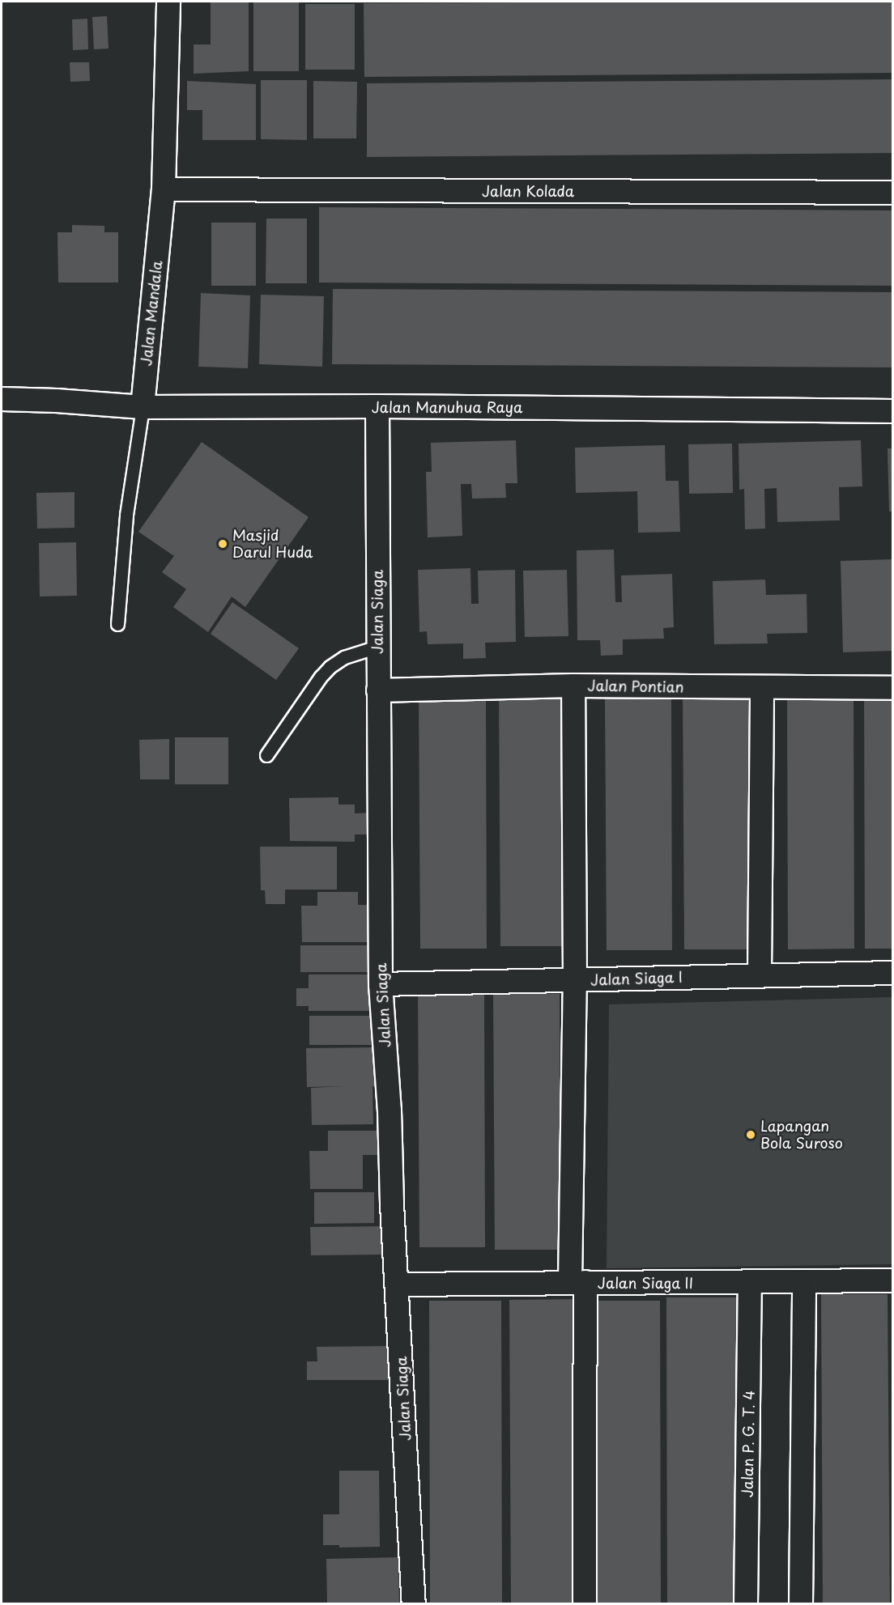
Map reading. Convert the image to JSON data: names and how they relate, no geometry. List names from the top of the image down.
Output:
{
  "streets": {
    "street": [
      "Jalan Kolada",
      "Jalan Mandala",
      "Jalan Manuhua Raya",
      "Jalan Siaga",
      "Jalan Pontian",
      "Jalan Siaga I",
      "Jalan Siaga II",
      "Jalan P. G. T. 4"
    ]
  },
  "crossings": [
    ["Jalan Kolada", "Jalan Mandala"],
    ["Jalan Mandala", "Jalan Manuhua Raya"],
    ["Jalan Manuhua Raya", "Jalan Siaga"],
    ["Jalan Siaga", "Jalan Pontian"],
    ["Jalan Siaga", "Jalan Siaga I"],
    ["Jalan Siaga", "Jalan Siaga II"],
    ["Jalan Siaga II", "Jalan P. G. T. 4"]
  ],
  "places": ["Masjid Darul Huda", "Lapangan Bola Suroso"]
}
